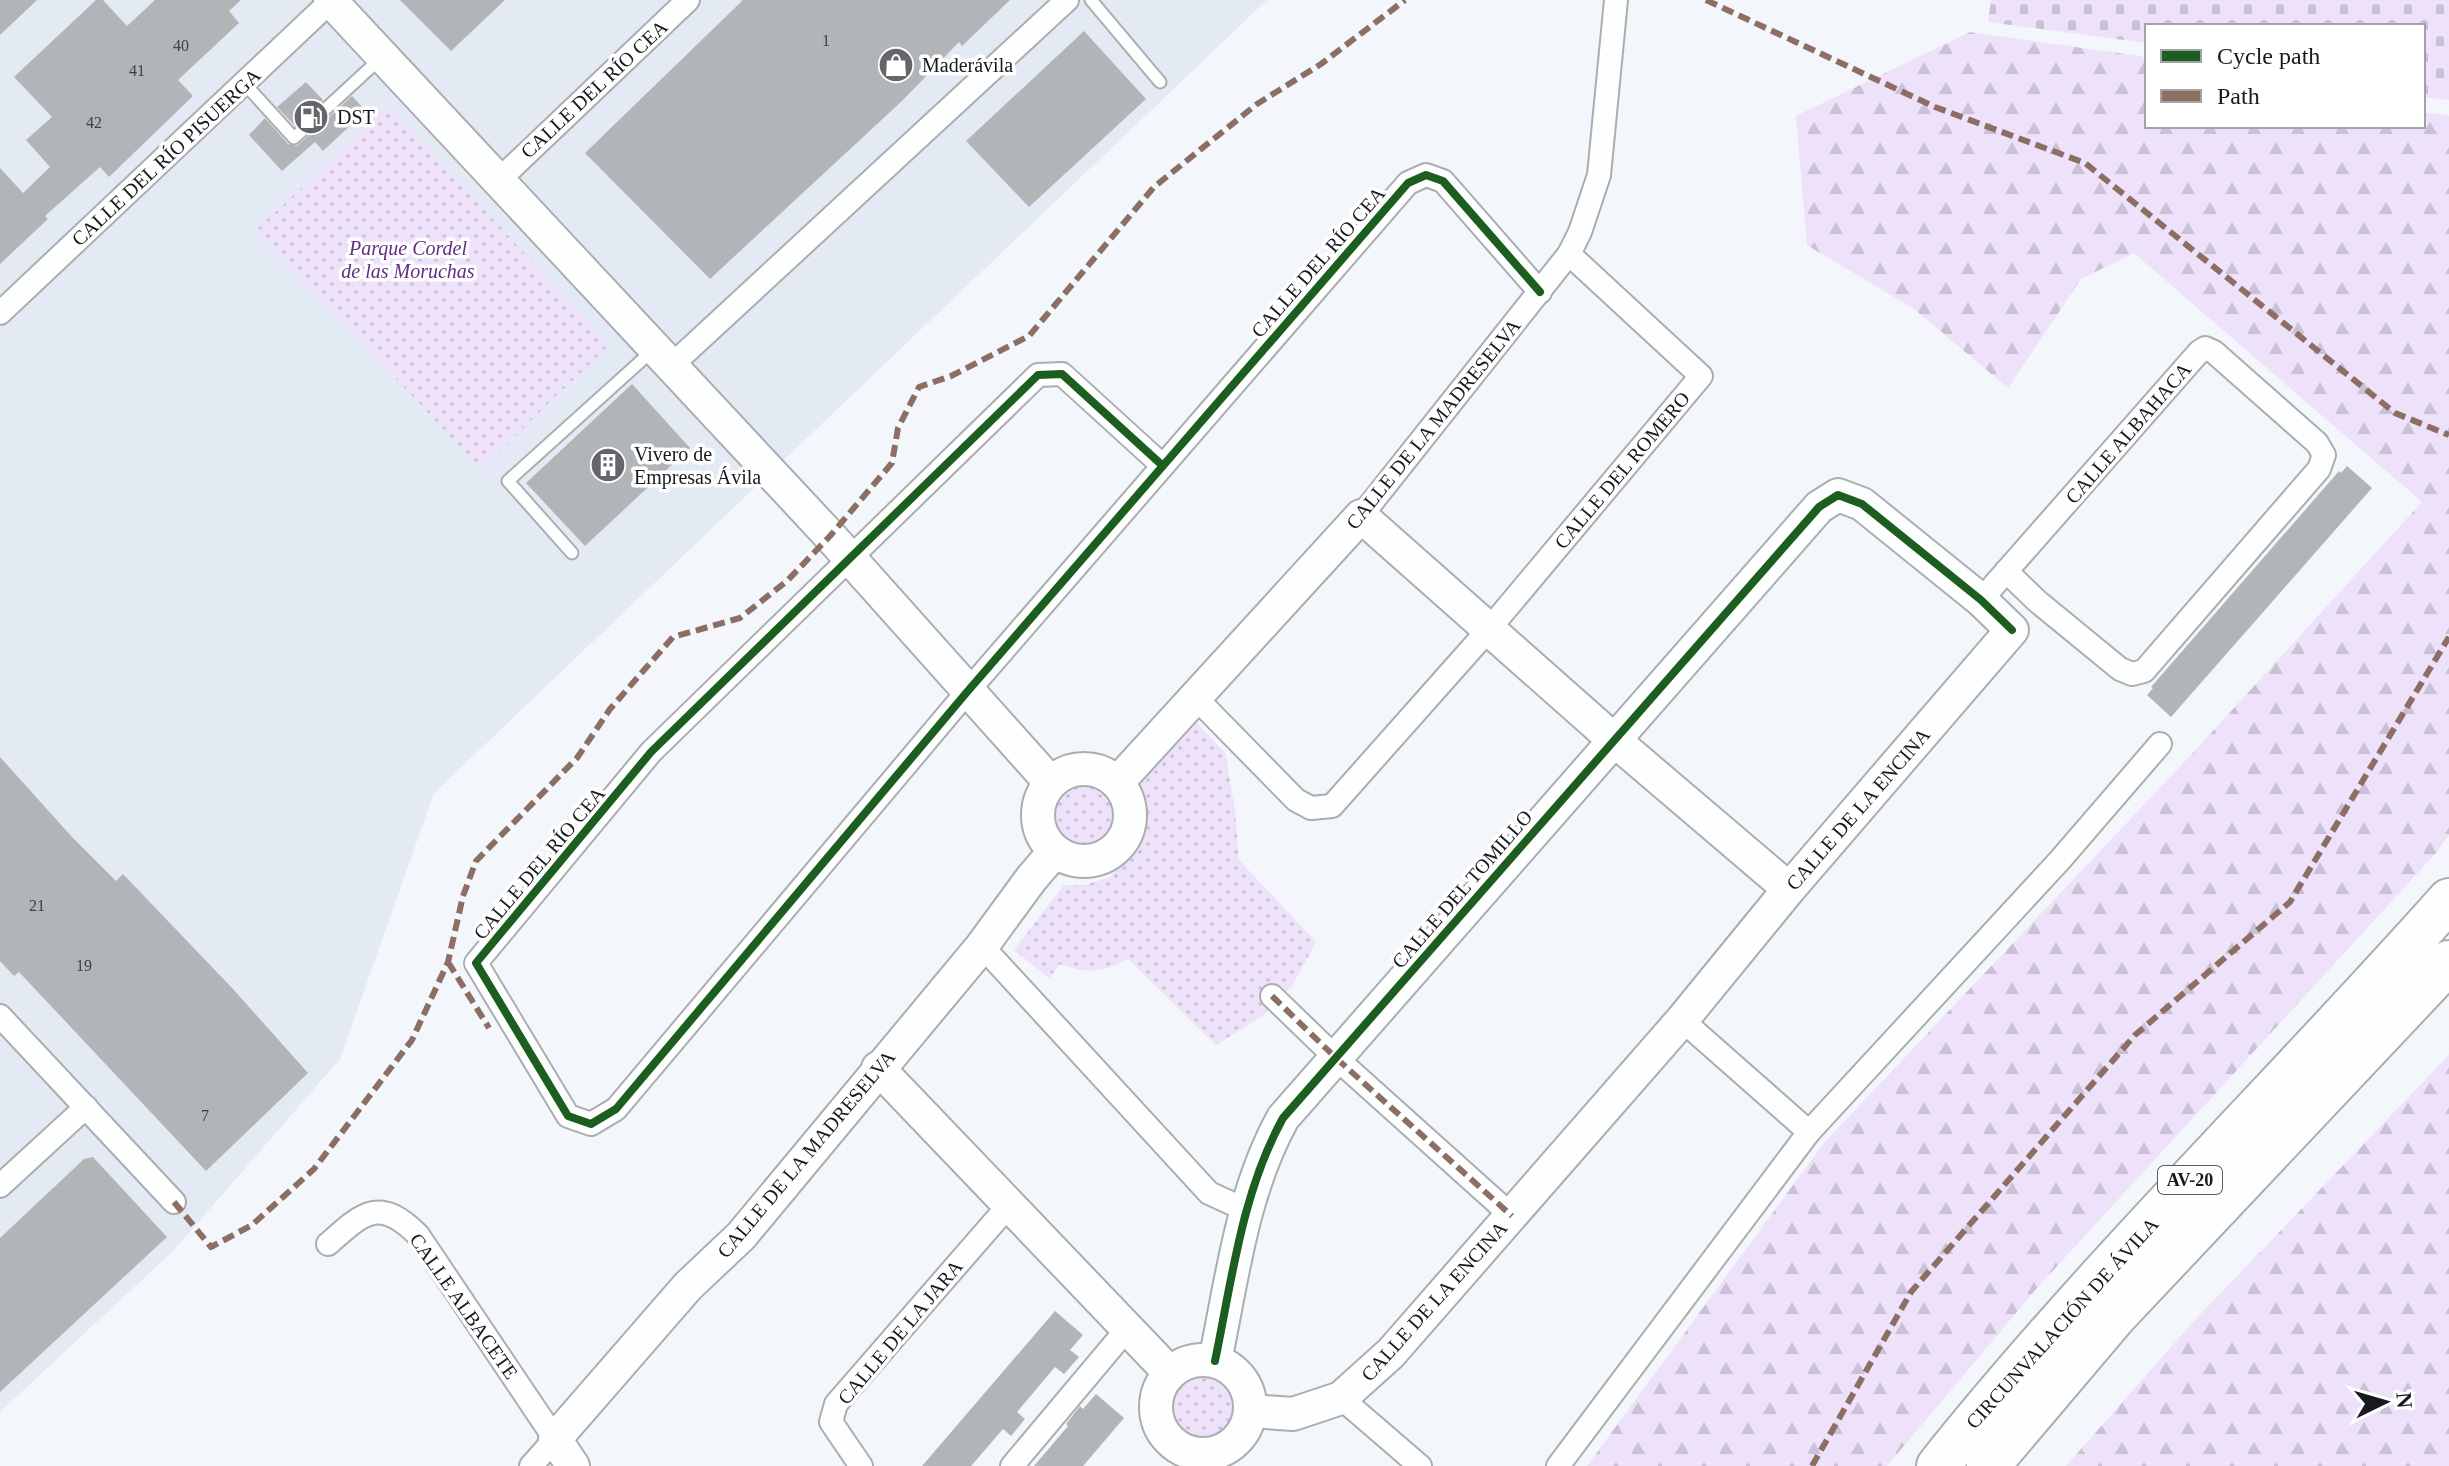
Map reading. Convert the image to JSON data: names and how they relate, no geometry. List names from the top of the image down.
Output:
{
  "streets": {
    "highway": ["AV-20", "CIRCUNVALACIÓN DE ÁVILA"],
    "street": [
      "CALLE DEL RÍO CEA",
      "CALLE DEL RÍO PISUERGA",
      "CALLE DE LA MADRESELVA",
      "CALLE ALBAHACA",
      "CALLE DEL ROMERO",
      "CALLE DE LA ENCINA",
      "CALLE DEL TOMILLO",
      "CALLE ALBACETE",
      "CALLE DE LA JARA"
    ]
  },
  "crossings": [
    ["CALLE DEL RÍO CEA", "CALLE DE LA MADRESELVA"],
    ["CALLE DE LA MADRESELVA", "CALLE DEL ROMERO"],
    ["CALLE DE LA MADRESELVA", "CALLE ALBACETE"],
    ["CALLE ALBAHACA", "CALLE DE LA ENCINA"],
    ["CALLE ALBAHACA", "CALLE DEL TOMILLO"],
    ["CALLE DE LA ENCINA", "CALLE DEL TOMILLO"]
  ],
  "parks": ["Parque Cordel de las Moruchas"],
  "places": {
    "shop": ["Maderávila"],
    "fuel station": ["DST"],
    "building": ["Vivero de Empresas Ávila"]
  },
  "house_numbers": [
    "1",
    "40",
    "41",
    "42",
    "21",
    "19",
    "7"
  ],
  "legend": ["Cycle path", "Path"],
  "north": "right"
}
